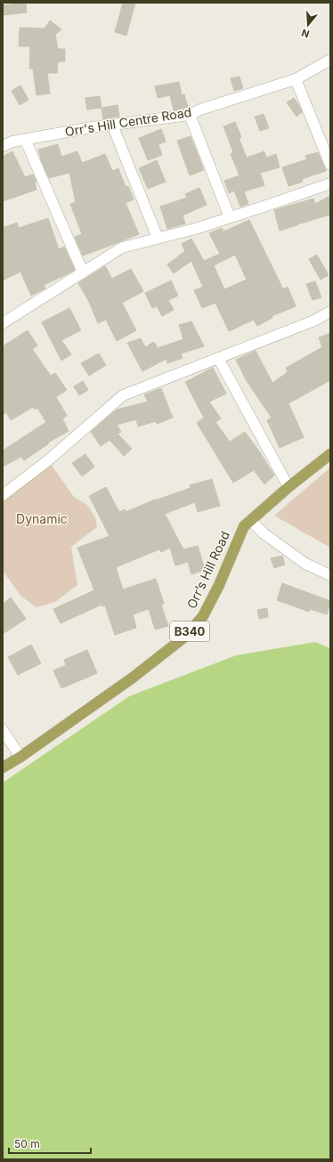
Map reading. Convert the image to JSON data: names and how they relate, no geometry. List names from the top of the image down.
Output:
{
  "streets": {
    "main road": ["Orr’s Hill Road", "B340"],
    "street": ["Orr's Hill Centre Road"]
  },
  "parks": ["Dynamic"],
  "scale_bar": "50 m",
  "north": "bottom"
}
